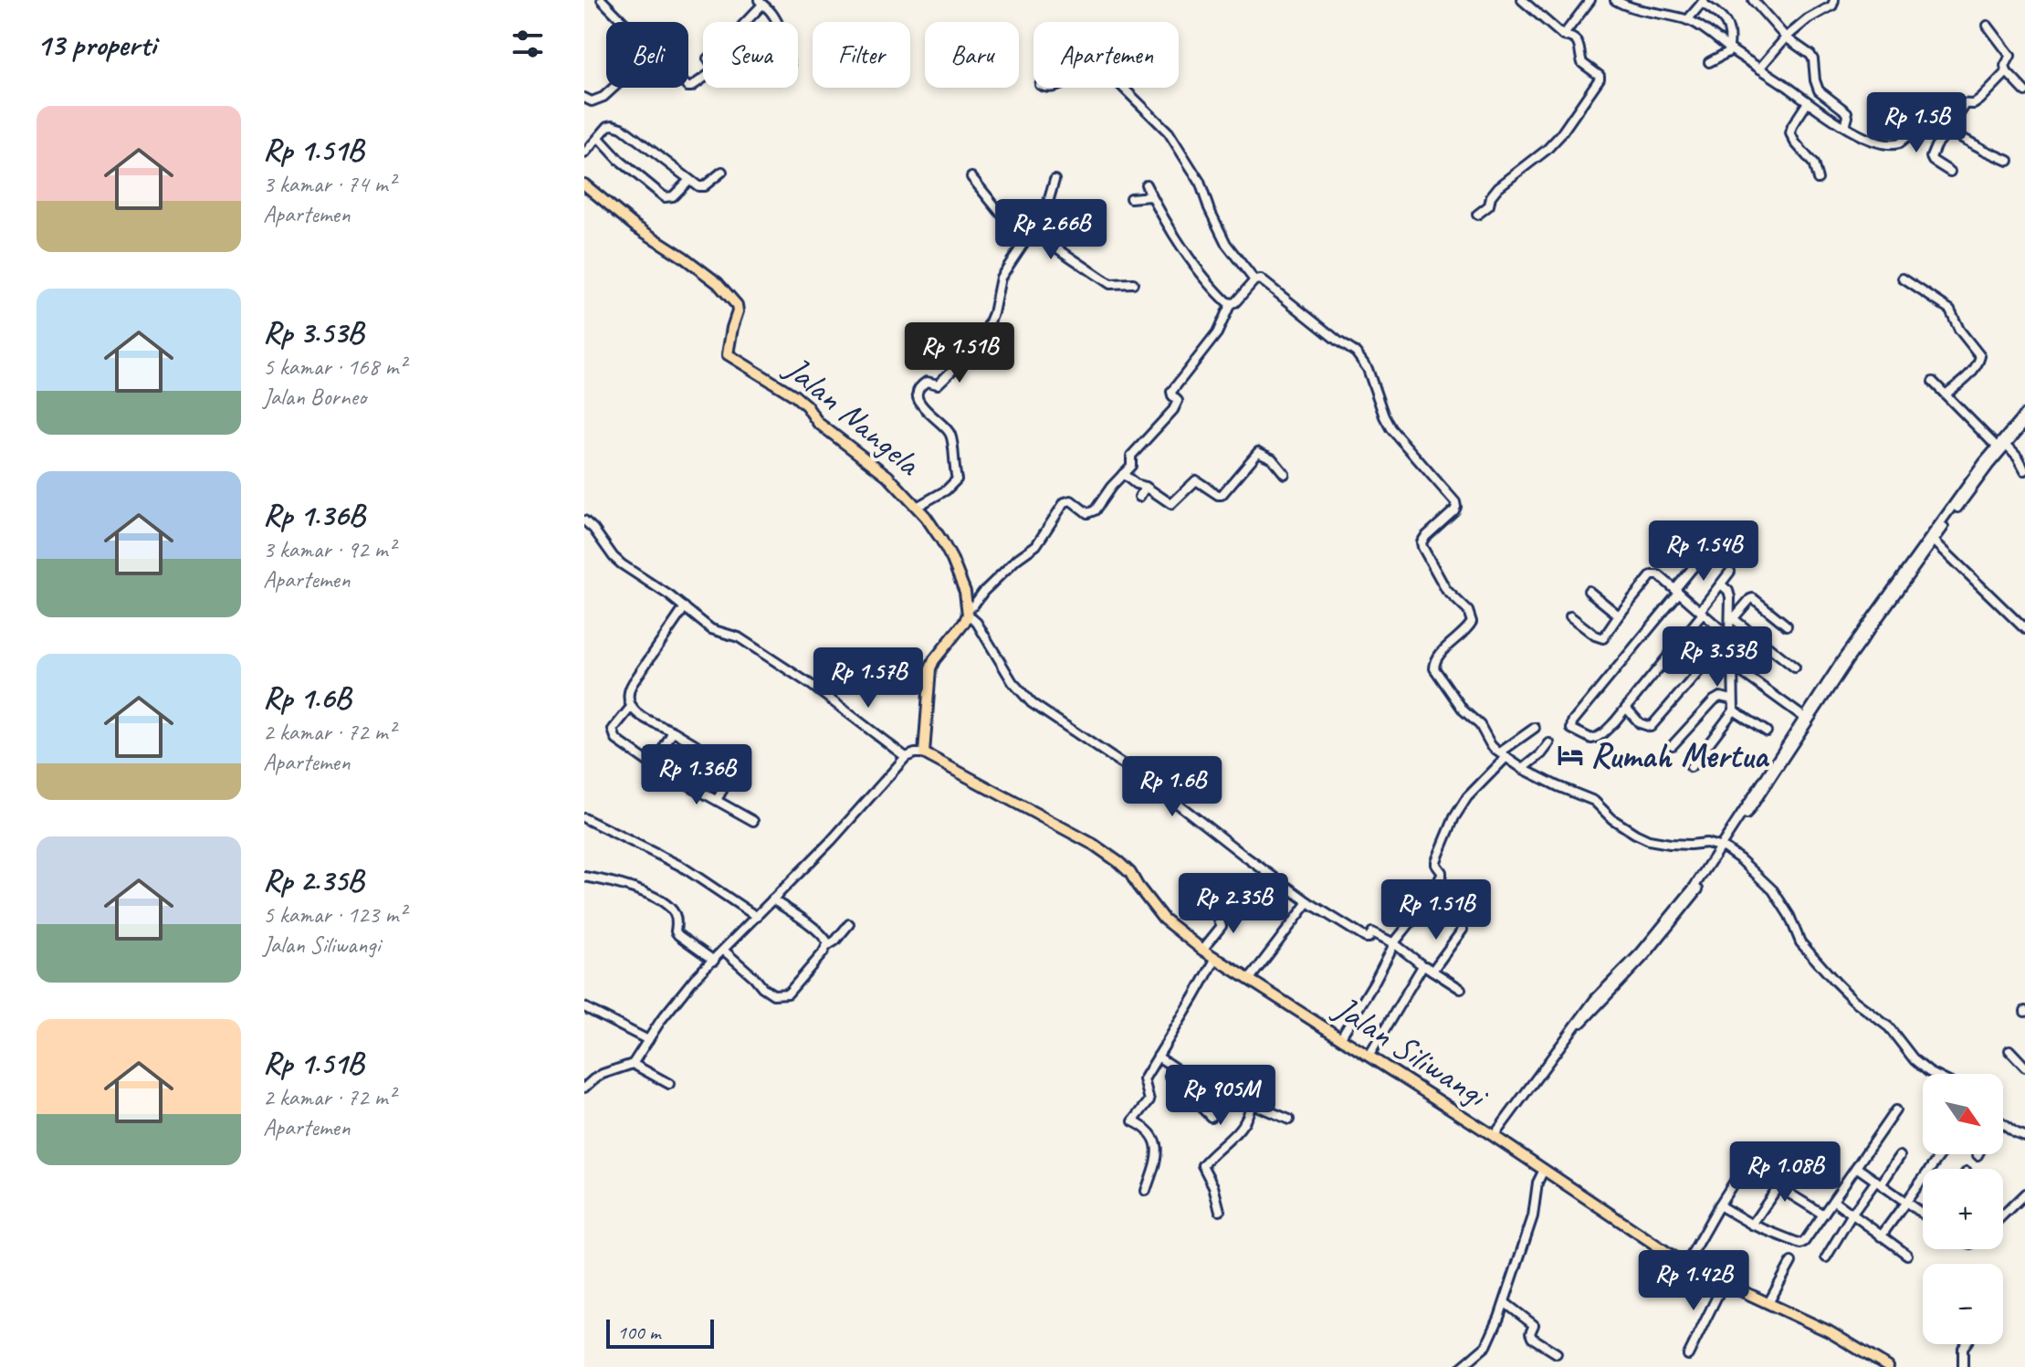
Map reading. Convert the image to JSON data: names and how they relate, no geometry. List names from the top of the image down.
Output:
{
  "streets": {
    "main road": ["Jalan Nangela", "Jalan Siliwangi"]
  },
  "places": {
    "hotel": ["Rumah Mertua"]
  },
  "scale_bar": "100 m",
  "north": "bottom right",
  "page": {
    "heading": "13 properti",
    "chip": [
      "Beli",
      "Sewa",
      "Filter",
      "Baru",
      "Apartemen"
    ],
    "list": [
      {
        "name": "Rp 1.51B",
        "note": "3 kamar · 74 m² · Apartemen"
      },
      {
        "name": "Rp 3.53B",
        "note": "5 kamar · 168 m² · Jalan Borneo"
      },
      {
        "name": "Rp 1.36B",
        "note": "3 kamar · 92 m² · Apartemen"
      },
      {
        "name": "Rp 1.6B",
        "note": "2 kamar · 72 m² · Apartemen"
      },
      {
        "name": "Rp 2.35B",
        "note": "5 kamar · 123 m² · Jalan Siliwangi"
      },
      {
        "name": "Rp 1.51B",
        "note": "2 kamar · 72 m² · Apartemen"
      }
    ],
    "price": [
      "Rp 1.5B",
      "Rp 2.66B",
      "Rp 1.51B",
      "Rp 1.54B",
      "Rp 3.53B",
      "Rp 1.57B",
      "Rp 1.36B",
      "Rp 1.6B",
      "Rp 2.35B",
      "Rp 1.51B",
      "Rp 905M",
      "Rp 1.08B",
      "Rp 1.42B"
    ],
    "map_buttons": ["+", "−"],
    "scale": "100 m"
  }
}
